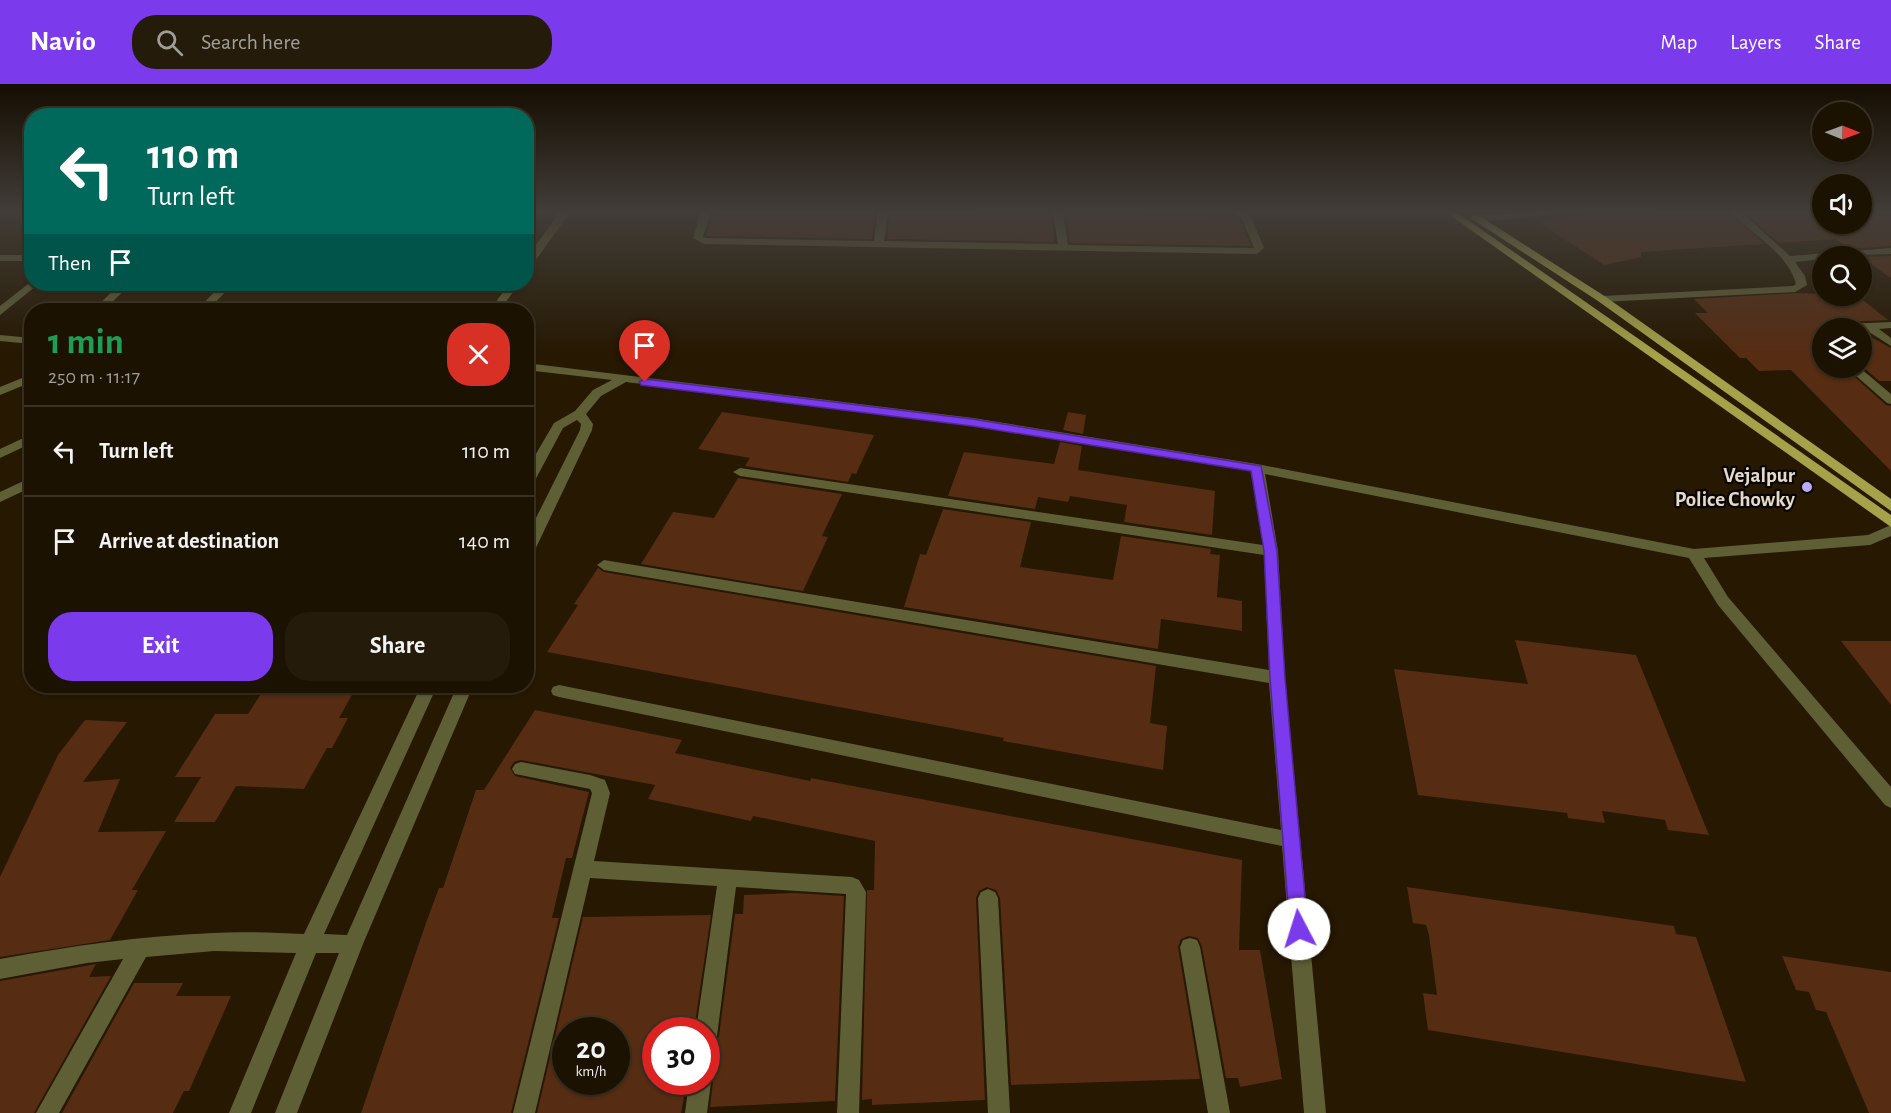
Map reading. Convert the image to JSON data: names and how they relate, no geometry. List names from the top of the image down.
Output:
{
  "places": ["Vejalpur Police Chowky"],
  "north": "right",
  "page": {
    "header": "Navio",
    "search": "Search here",
    "nav": ["Map", "Layers", "Share"],
    "turn": ["110 m", "Turn left"],
    "then": "Then",
    "heading": ["1 min", "250 m · 11:17"],
    "list": [
      {
        "name": "Turn left",
        "value": "110 m"
      },
      {
        "name": "Arrive at destination",
        "value": "140 m"
      }
    ],
    "buttons": ["Exit", "Share"],
    "speed": "20 km/h",
    "limit": "30"
  }
}
